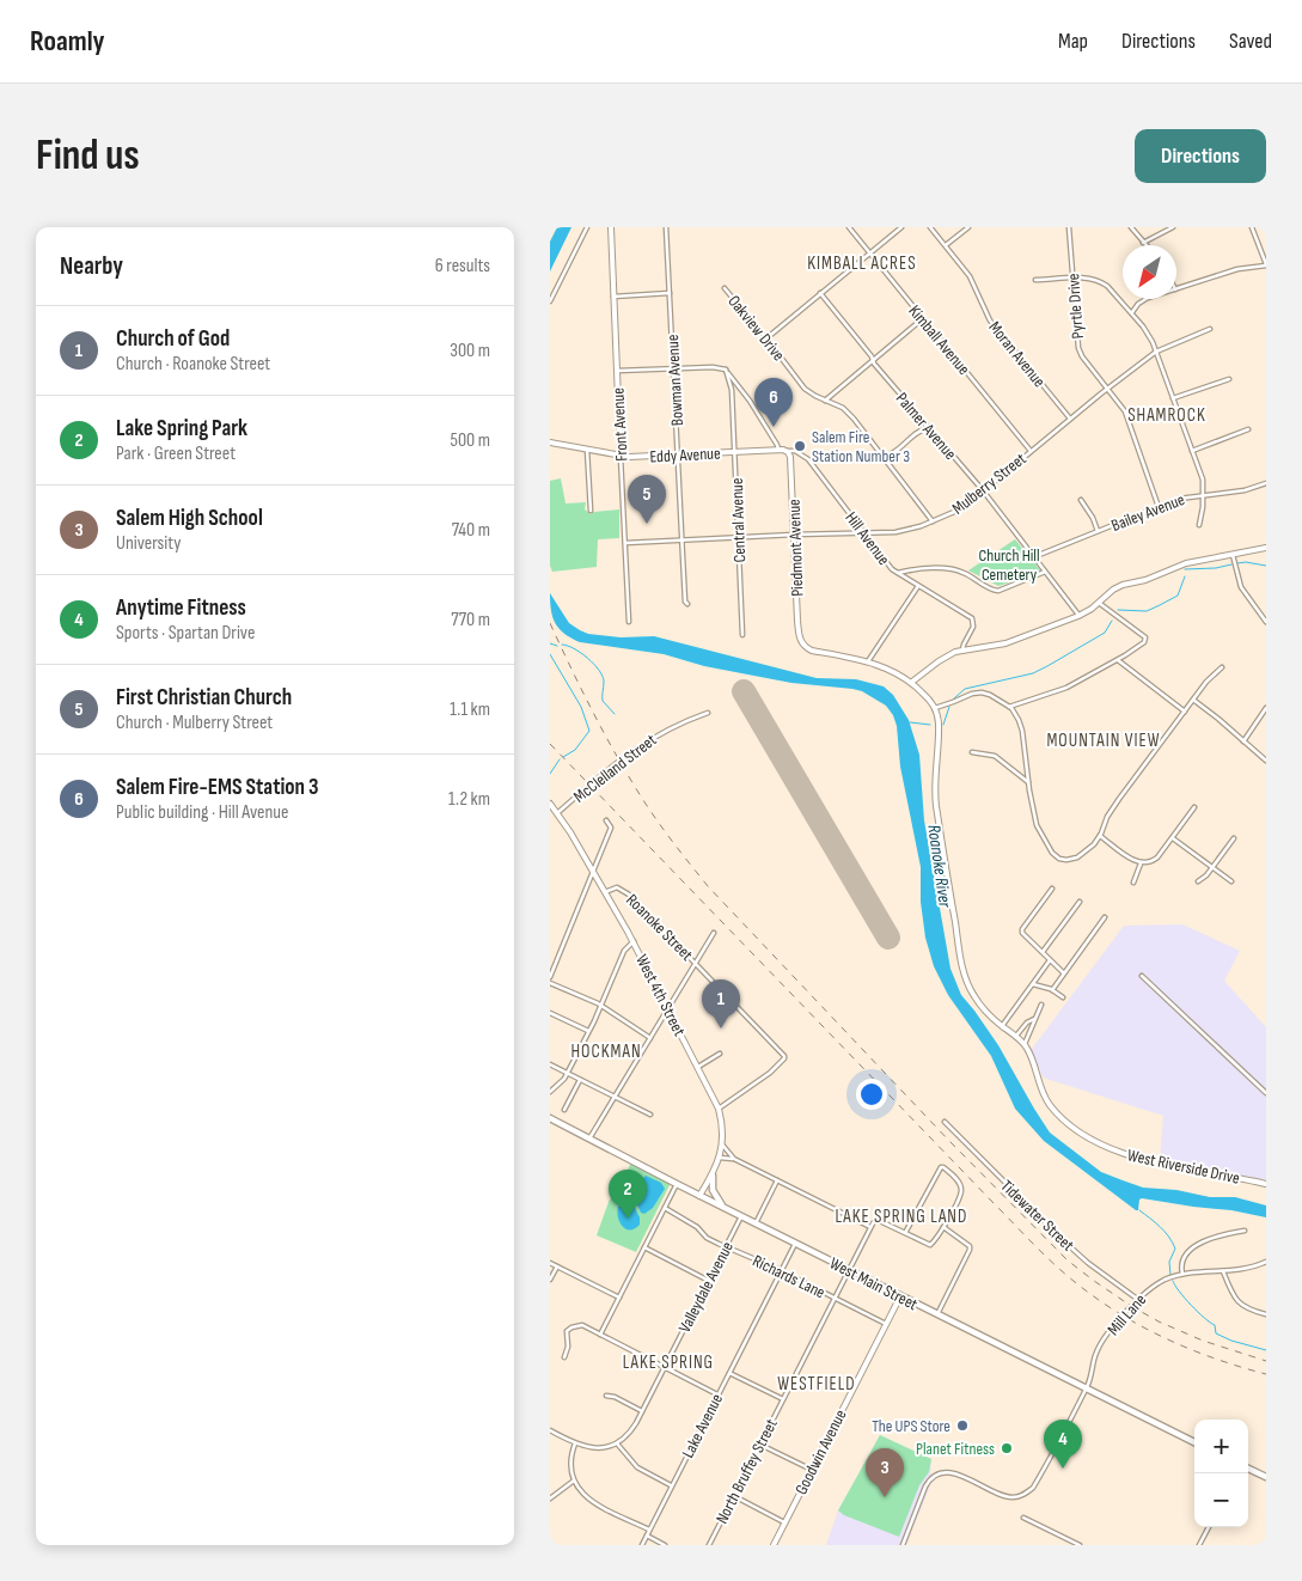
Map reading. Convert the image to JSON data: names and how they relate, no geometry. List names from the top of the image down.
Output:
{
  "streets": {
    "main road": ["West Main Street"],
    "street": [
      "Pyrtle Drive",
      "Oakview Drive",
      "Kimball Avenue",
      "Moran Avenue",
      "Bowman Avenue",
      "Front Avenue",
      "Palmer Avenue",
      "Eddy Avenue",
      "Mulberry Street",
      "Bailey Avenue",
      "Central Avenue",
      "Hill Avenue",
      "Piedmont Avenue",
      "McClelland Street",
      "Roanoke Street",
      "West 4th Street",
      "West Riverside Drive",
      "Tidewater Street",
      "Richards Lane",
      "Valleydale Avenue",
      "Mill Lane",
      "Lake Avenue",
      "Goodwin Avenue",
      "North Bruffey Street"
    ]
  },
  "crossings": [
    ["Pyrtle Drive", "Mulberry Street"],
    ["Pyrtle Drive", "Bailey Avenue"],
    ["Oakview Drive", "Mulberry Street"],
    ["Kimball Avenue", "Mulberry Street"],
    ["Moran Avenue", "Mulberry Street"],
    ["Bowman Avenue", "Eddy Avenue"],
    ["Bowman Avenue", "Mulberry Street"],
    ["Front Avenue", "Eddy Avenue"],
    ["Front Avenue", "Mulberry Street"],
    ["Palmer Avenue", "Mulberry Street"],
    ["Palmer Avenue", "Bailey Avenue"],
    ["Eddy Avenue", "Central Avenue"],
    ["Eddy Avenue", "Hill Avenue"],
    ["Eddy Avenue", "Piedmont Avenue"],
    ["Mulberry Street", "Central Avenue"],
    ["Mulberry Street", "Hill Avenue"],
    ["Mulberry Street", "Piedmont Avenue"],
    ["Hill Avenue", "Piedmont Avenue"],
    ["McClelland Street", "West 4th Street"],
    ["Roanoke Street", "West 4th Street"],
    ["West 4th Street", "West Main Street"],
    ["Tidewater Street", "Mill Lane"],
    ["Richards Lane", "Valleydale Avenue"],
    ["Richards Lane", "Lake Avenue"],
    ["Richards Lane", "Goodwin Avenue"],
    ["Richards Lane", "North Bruffey Street"],
    ["West Main Street", "Valleydale Avenue"],
    ["West Main Street", "Mill Lane"],
    ["West Main Street", "Lake Avenue"],
    ["West Main Street", "Goodwin Avenue"],
    ["West Main Street", "North Bruffey Street"]
  ],
  "districts": [
    "KIMBALL ACRES",
    "SHAMROCK",
    "MOUNTAIN VIEW",
    "HOCKMAN",
    "LAKE SPRING LAND",
    "LAKE SPRING",
    "WESTFIELD"
  ],
  "water": ["Roanoke River"],
  "parks": ["Church Hill Cemetery"],
  "places": ["Salem Fire Station Number 3", "The UPS Store", "Planet Fitness"],
  "north": "bottom left",
  "page": {
    "header": "Roamly",
    "nav": ["Map", "Directions", "Saved"],
    "buttons": "Directions",
    "title": "Find us",
    "heading": ["Nearby", "6 results"],
    "list": [
      {
        "mark": "1",
        "name": "Church of God",
        "note": "Church · Roanoke Street",
        "value": "300 m"
      },
      {
        "mark": "2",
        "name": "Lake Spring Park",
        "note": "Park · Green Street",
        "value": "500 m"
      },
      {
        "mark": "3",
        "name": "Salem High School",
        "note": "University",
        "value": "740 m"
      },
      {
        "mark": "4",
        "name": "Anytime Fitness",
        "note": "Sports · Spartan Drive",
        "value": "770 m"
      },
      {
        "mark": "5",
        "name": "First Christian Church",
        "note": "Church · Mulberry Street",
        "value": "1.1 km"
      },
      {
        "mark": "6",
        "name": "Salem Fire-EMS Station 3",
        "note": "Public building · Hill Avenue",
        "value": "1.2 km"
      }
    ],
    "pins": [
      "6",
      "5",
      "1",
      "2",
      "4",
      "3"
    ],
    "map_buttons": ["+", "−"]
  }
}
